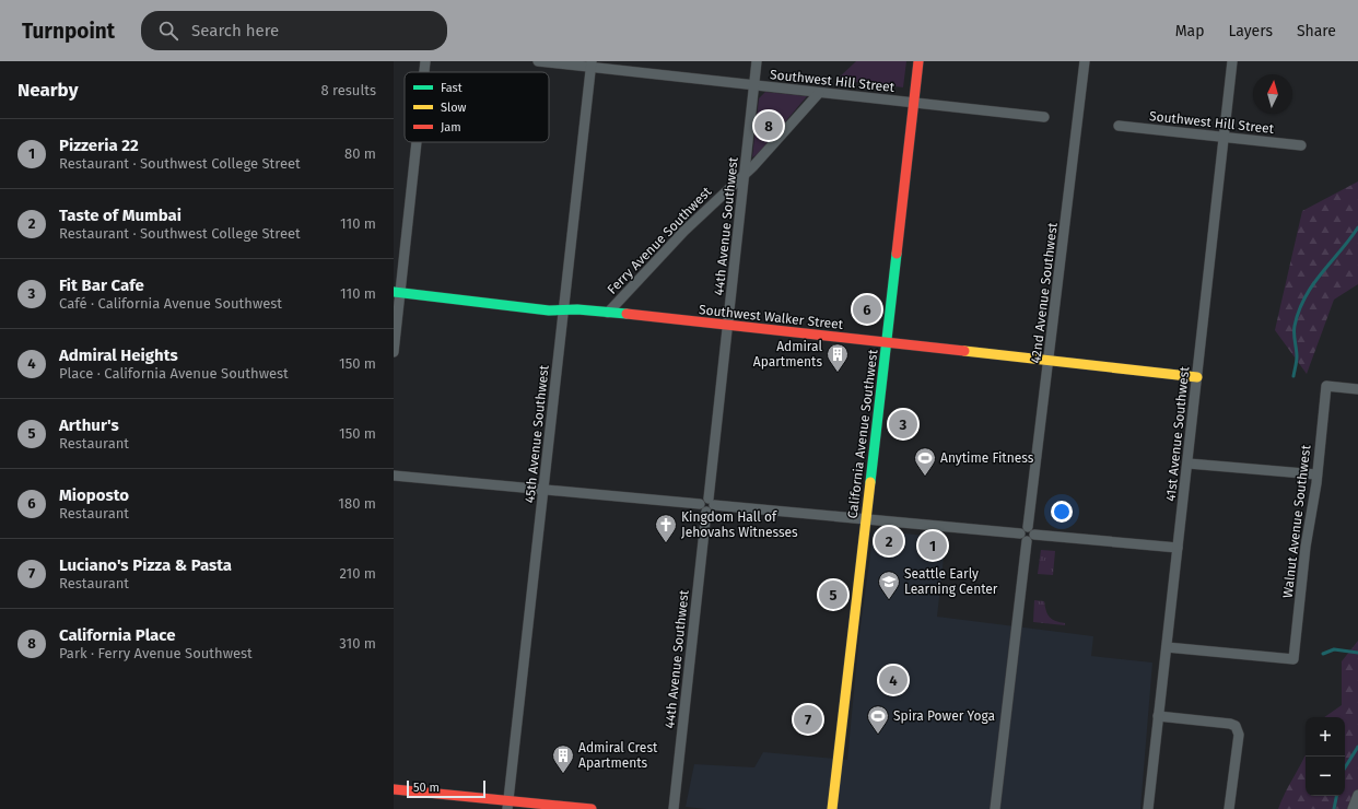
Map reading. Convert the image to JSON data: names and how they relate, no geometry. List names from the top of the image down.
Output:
{
  "streets": {
    "main road": ["Southwest Walker Street", "California Avenue Southwest"],
    "street": [
      "Southwest Hill Street",
      "44th Avenue Southwest",
      "Ferry Avenue Southwest",
      "42nd Avenue Southwest",
      "45th Avenue Southwest",
      "41st Avenue Southwest",
      "Walnut Avenue Southwest"
    ]
  },
  "crossings": [
    ["Southwest Hill Street", "44th Avenue Southwest"],
    ["Southwest Hill Street", "Ferry Avenue Southwest"],
    ["Southwest Hill Street", "45th Avenue Southwest"],
    ["Southwest Hill Street", "California Avenue Southwest"],
    ["Southwest Hill Street", "41st Avenue Southwest"],
    ["44th Avenue Southwest", "Ferry Avenue Southwest"],
    ["44th Avenue Southwest", "Southwest Walker Street"],
    ["Ferry Avenue Southwest", "Southwest Walker Street"],
    ["42nd Avenue Southwest", "Southwest Walker Street"],
    ["Southwest Walker Street", "45th Avenue Southwest"],
    ["Southwest Walker Street", "California Avenue Southwest"],
    ["Southwest Walker Street", "41st Avenue Southwest"],
    ["41st Avenue Southwest", "Walnut Avenue Southwest"]
  ],
  "places": {
    "building": ["Admiral Apartments", "Admiral Crest Apartments"],
    "sports": ["Anytime Fitness", "Spira Power Yoga"],
    "church": ["Kingdom Hall of Jehovahs Witnesses"],
    "school or university": ["Seattle Early Learning Center"]
  },
  "legend": ["Fast", "Slow", "Jam"],
  "scale_bar": "50 m",
  "north": "top",
  "page": {
    "header": "Turnpoint",
    "search": "Search here",
    "nav": ["Map", "Layers", "Share"],
    "heading": ["Nearby", "8 results"],
    "pins": [
      "8",
      "6",
      "3",
      "2",
      "1",
      "5",
      "4",
      "7"
    ],
    "list": [
      {
        "mark": "1",
        "name": "Pizzeria 22",
        "note": "Restaurant · Southwest College Street",
        "value": "80 m"
      },
      {
        "mark": "2",
        "name": "Taste of Mumbai",
        "note": "Restaurant · Southwest College Street",
        "value": "110 m"
      },
      {
        "mark": "3",
        "name": "Fit Bar Cafe",
        "note": "Café · California Avenue Southwest",
        "value": "110 m"
      },
      {
        "mark": "4",
        "name": "Admiral Heights",
        "note": "Place · California Avenue Southwest",
        "value": "150 m"
      },
      {
        "mark": "5",
        "name": "Arthur's",
        "note": "Restaurant",
        "value": "150 m"
      },
      {
        "mark": "6",
        "name": "Mioposto",
        "note": "Restaurant",
        "value": "180 m"
      },
      {
        "mark": "7",
        "name": "Luciano's Pizza & Pasta",
        "note": "Restaurant",
        "value": "210 m"
      },
      {
        "mark": "8",
        "name": "California Place",
        "note": "Park · Ferry Avenue Southwest",
        "value": "310 m"
      }
    ],
    "map_buttons": ["+", "−"],
    "scale": "50 m"
  }
}
